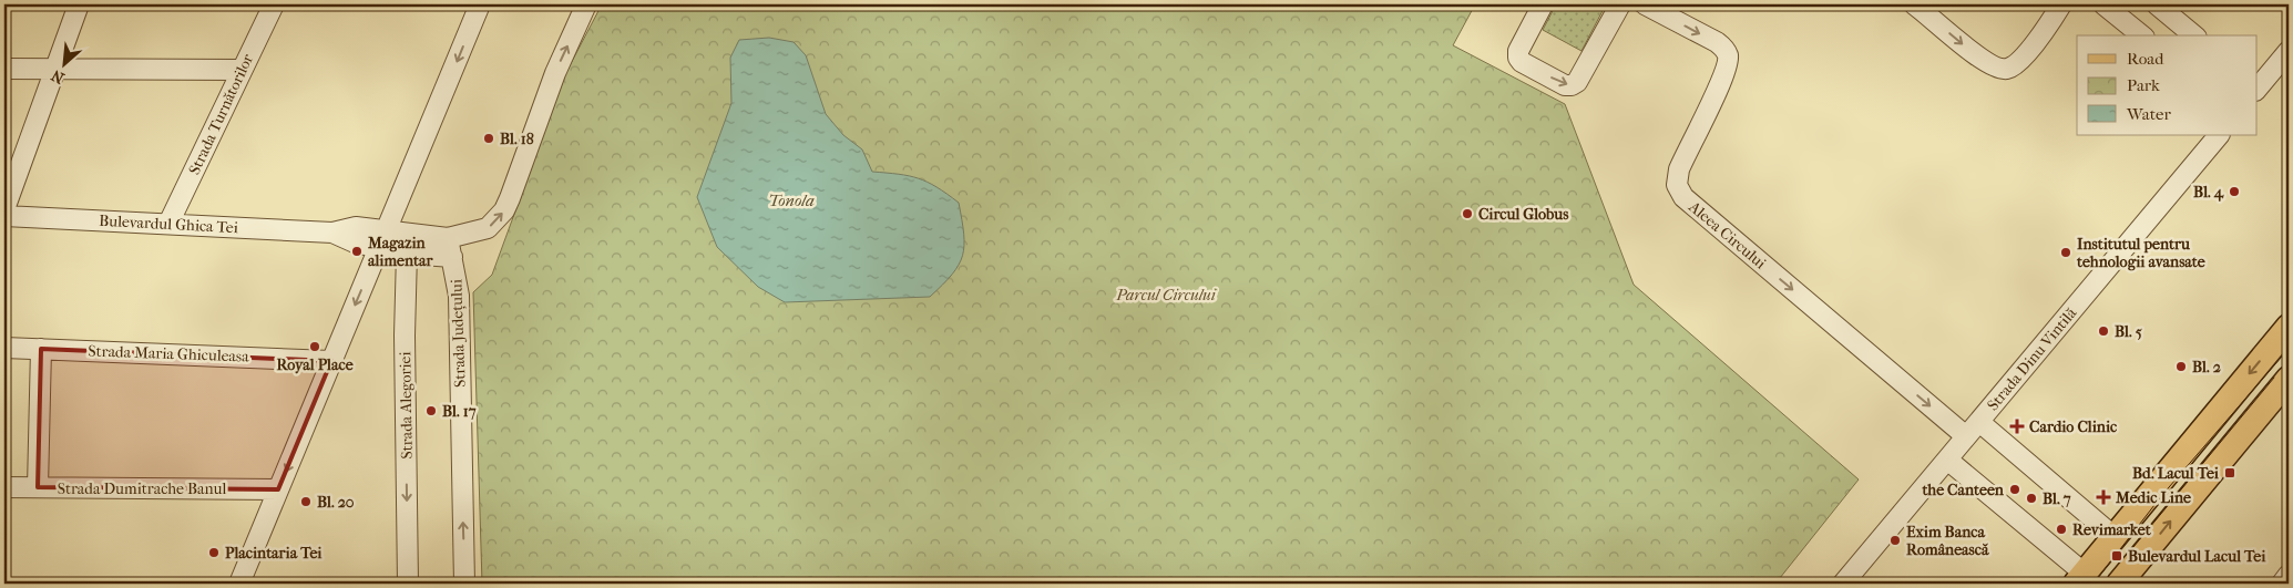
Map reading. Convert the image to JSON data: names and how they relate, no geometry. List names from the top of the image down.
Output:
{
  "streets": {
    "street": [
      "Strada Turnătorilor",
      "Bulevardul Ghica Tei",
      "Aleea Circului",
      "Strada Județului",
      "Strada Maria Ghiculeasa",
      "Strada Dinu Vintilă",
      "Strada Alegoriei",
      "Strada Dumitrache Banul"
    ]
  },
  "crossings": [
    ["Strada Turnătorilor", "Bulevardul Ghica Tei"],
    ["Aleea Circului", "Strada Dinu Vintilă"]
  ],
  "one_way": ["Aleea Circului"],
  "water": ["Tonola"],
  "parks": ["Parcul Circului"],
  "places": {
    "other": [
      "Bl. 18",
      "Bl. 4",
      "Circul Globus",
      "Magazin alimentar",
      "Institutul pentru tehnologii avansate",
      "Bl. 5",
      "Royal Place",
      "Bl. 2",
      "Bl. 17",
      "the Canteen",
      "Bl. 7",
      "Bl. 20",
      "Revimarket",
      "Exim Banca Românească",
      "Placintaria Tei"
    ],
    "health": ["Cardio Clinic", "Medic Line"],
    "transit": ["Bd. Lacul Tei", "Bulevardul Lacul Tei"]
  },
  "legend": ["Road", "Park", "Water"],
  "north": "bottom left"
}
